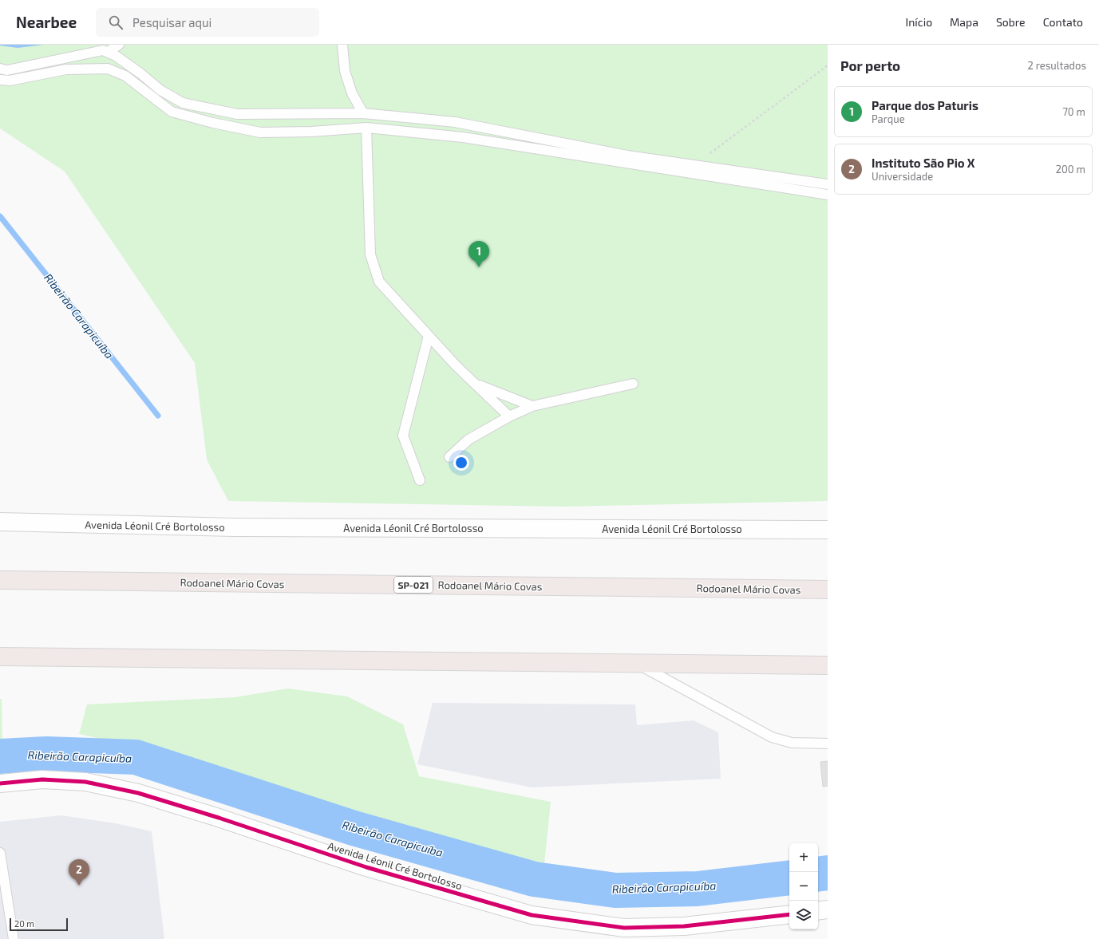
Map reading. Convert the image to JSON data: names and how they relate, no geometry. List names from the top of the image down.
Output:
{
  "streets": {
    "highway": ["Rodoanel Mário Covas", "SP-021"],
    "main road": ["Avenida Léonil Cré Bortolosso"]
  },
  "water": ["Ribeirão Carapicuíba"],
  "scale_bar": "20 m",
  "page": {
    "header": "Nearbee",
    "search": "Pesquisar aqui",
    "nav": [
      "Início",
      "Mapa",
      "Sobre",
      "Contato"
    ],
    "heading": ["Por perto", "2 resultados"],
    "list": [
      {
        "mark": "1",
        "name": "Parque dos Paturis",
        "note": "Parque",
        "value": "70 m"
      },
      {
        "mark": "2",
        "name": "Instituto São Pio X",
        "note": "Universidade",
        "value": "200 m"
      }
    ],
    "pins": ["1", "2"],
    "map_buttons": ["+", "−"],
    "scale": "20 m"
  }
}
